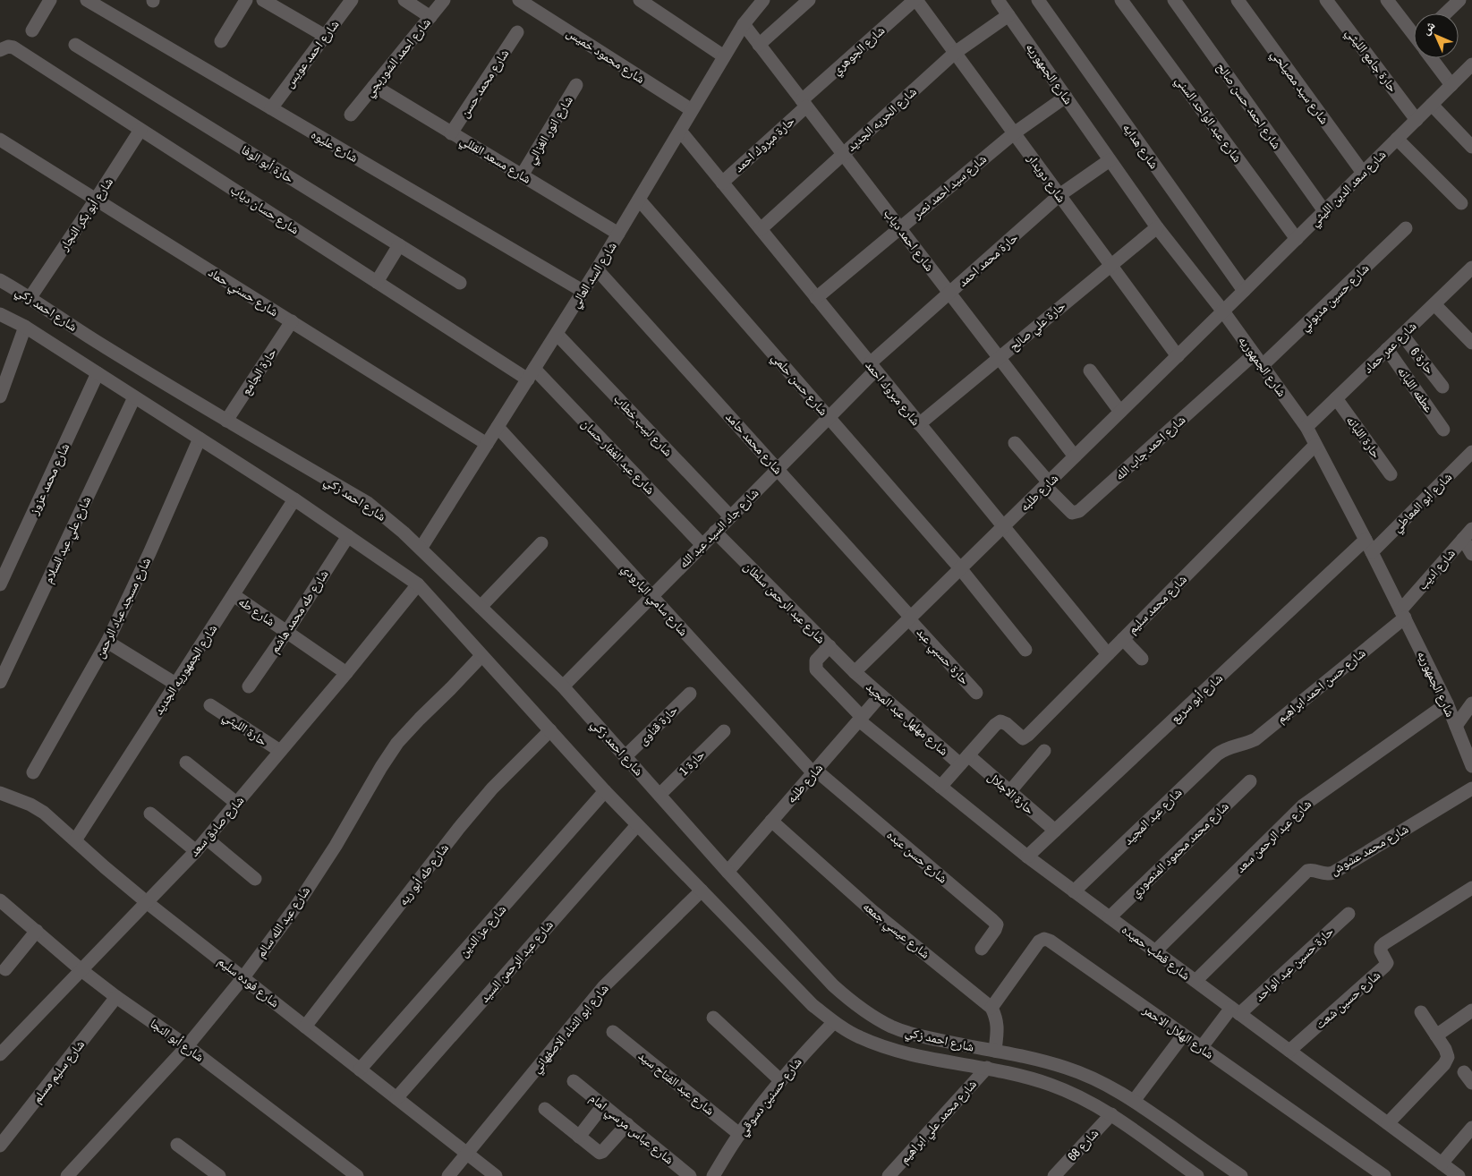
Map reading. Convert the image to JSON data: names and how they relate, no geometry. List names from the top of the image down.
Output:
{
  "streets": {
    "street": [
      "شارع الجوهري",
      "شارع احمد عويس",
      "شارع محمود خميس",
      "شارع احمد الشوربجي",
      "حارة جامع الليثي",
      "شارع الجمهوريه",
      "شارع محمد حسن",
      "شارع سيد مصيلحي",
      "شارع احمد حسن صالح",
      "شارع الحريه الجديد",
      "شارع عبد الواحد السني",
      "شارع انور الغزالي",
      "حارة مبروك احمد",
      "شارع عليوه",
      "شارع هدايه",
      "شارع مسعد القللي",
      "حارة أبو الوفا",
      "شارع دويدار",
      "شارع سيد احمد نصر",
      "شارع سعد الدين الليثي",
      "شارع حسان دياب",
      "شارع أبو بكر النجار",
      "شارع احمد دياب",
      "حارة محمد احمد",
      "شارع السد العالي",
      "شارع حسني حماد",
      "شارع حسين مدبولي",
      "شارع احمد زكي",
      "حارة علي صالح",
      "شارع عمر حماد",
      "حارة 6",
      "حارة الجامع",
      "شارع حسن حلمي",
      "عطفه اللبانه",
      "شارع مبروك احمد",
      "شارع لبيب خطاب",
      "حارة اللبانه",
      "شارع محمد حامد",
      "شارع احمد جاب الله",
      "شارع عبد الغفار حسان",
      "شارع محمد عزوز",
      "شارع طلبه",
      "شارع أبو المعاطي",
      "شارع جاد السيد عبد الله",
      "شارع علي عبد السلام",
      "شارع اديب",
      "شارع سامي البارودي",
      "شارع عبد الرحمن سلطان",
      "شارع محمد سليم",
      "شارع مسجد عباد الرحمن",
      "شارع طه",
      "شارع طه محمد هاشم",
      "حارة حسبي عبد",
      "شارع الجمهوريه الجديد",
      "شارع حسن احمد ابراهيم",
      "شارع أبو سريع",
      "شارع مهلهل عبد المجيد",
      "حارة قناوى",
      "حارة الليثي",
      "حارة 1",
      "حارة الاجلال",
      "شارع عبد المجيد",
      "شارع صادق سعد",
      "شارع عبد الرحمن سعد",
      "شارع محمد محمود المنصوري",
      "شارع محمد عشوش",
      "شارع حسن عبده",
      "شارع طه أبو ريه",
      "شارع عبد الله سالم",
      "شارع عيسي جمعه",
      "شارع عز الدين",
      "شارع قطب حميده",
      "شارع عبد الرحمن السيد",
      "حارة حسين عبد الواحد",
      "شارع فوده سليم",
      "شارع حسين شعت",
      "شارع ابو الثناء الاصفهاني",
      "شارع الهلال الاحمر",
      "شارع أبو النجا",
      "شارع سليم مسلم",
      "شارع عبد الفتاح سيد",
      "شارع حسنين دسوقي",
      "شارع محمد علي ابراهيم",
      "شارع عباس مرسي امام",
      "شارع 68"
    ]
  },
  "crossings": [
    ["شارع الجوهري", "حارة مبروك احمد"],
    ["شارع الجوهري", "شارع دويدار"],
    ["شارع الجوهري", "شارع احمد دياب"],
    ["شارع احمد عويس", "شارع عليوه"],
    ["شارع محمود خميس", "شارع السد العالي"],
    ["شارع احمد الشوربجي", "شارع مسعد القللي"],
    ["حارة جامع الليثي", "شارع سعد الدين الليثي"],
    ["شارع الجمهوريه", "شارع الحريه الجديد"],
    ["شارع الجمهوريه", "شارع سيد احمد نصر"],
    ["شارع الجمهوريه", "شارع سعد الدين الليثي"],
    ["شارع الجمهوريه", "حارة محمد احمد"],
    ["شارع الجمهوريه", "شارع حسين مدبولي"],
    ["شارع الجمهوريه", "حارة علي صالح"],
    ["شارع الجمهوريه", "شارع عمر حماد"],
    ["شارع الجمهوريه", "شارع احمد جاب الله"],
    ["شارع الجمهوريه", "شارع طلبه"],
    ["شارع الجمهوريه", "شارع أبو المعاطي"],
    ["شارع الجمهوريه", "شارع اديب"],
    ["شارع الجمهوريه", "شارع محمد سليم"],
    ["شارع الجمهوريه", "شارع حسن احمد ابراهيم"],
    ["شارع الجمهوريه", "شارع أبو سريع"],
    ["شارع الجمهوريه", "شارع عبد الرحمن سعد"],
    ["شارع محمد حسن", "شارع مسعد القللي"],
    ["شارع سيد مصيلحي", "شارع سعد الدين الليثي"],
    ["شارع احمد حسن صالح", "شارع سعد الدين الليثي"],
    ["شارع الحريه الجديد", "شارع دويدار"],
    ["شارع الحريه الجديد", "شارع احمد دياب"],
    ["شارع الحريه الجديد", "شارع مبروك احمد"],
    ["شارع عبد الواحد السني", "شارع سعد الدين الليثي"],
    ["شارع انور الغزالي", "شارع مسعد القللي"],
    ["حارة مبروك احمد", "شارع احمد دياب"],
    ["حارة مبروك احمد", "شارع مبروك احمد"],
    ["شارع عليوه", "شارع السد العالي"],
    ["شارع هدايه", "شارع سعد الدين الليثي"],
    ["شارع مسعد القللي", "شارع السد العالي"],
    ["شارع دويدار", "شارع سيد احمد نصر"],
    ["شارع دويدار", "حارة محمد احمد"],
    ["شارع دويدار", "حارة علي صالح"],
    ["شارع دويدار", "شارع طلبه"],
    ["شارع سيد احمد نصر", "شارع احمد دياب"],
    ["شارع سيد احمد نصر", "شارع مبروك احمد"],
    ["شارع سعد الدين الليثي", "شارع طلبه"],
    ["شارع حسان دياب", "شارع أبو بكر النجار"],
    ["شارع حسان دياب", "شارع السد العالي"],
    ["شارع حسان دياب", "شارع عبد الغفار حسان"],
    ["شارع أبو بكر النجار", "شارع حسني حماد"],
    ["شارع أبو بكر النجار", "شارع احمد زكي"],
    ["شارع احمد دياب", "حارة محمد احمد"],
    ["شارع احمد دياب", "شارع السد العالي"],
    ["شارع احمد دياب", "حارة علي صالح"],
    ["شارع احمد دياب", "شارع طلبه"],
    ["حارة محمد احمد", "شارع مبروك احمد"],
    ["حارة محمد احمد", "شارع جاد السيد عبد الله"],
    ["شارع السد العالي", "شارع حسني حماد"],
    ["شارع السد العالي", "شارع احمد زكي"],
    ["شارع السد العالي", "شارع حسن حلمي"],
    ["شارع السد العالي", "شارع مبروك احمد"],
    ["شارع السد العالي", "شارع لبيب خطاب"],
    ["شارع السد العالي", "شارع محمد حامد"],
    ["شارع السد العالي", "شارع عبد الغفار حسان"],
    ["شارع السد العالي", "شارع سامي البارودي"],
    ["شارع حسني حماد", "حارة الجامع"],
    ["شارع احمد زكي", "حارة الجامع"],
    ["شارع احمد زكي", "شارع محمد عزوز"],
    ["شارع احمد زكي", "شارع طلبه"],
    ["شارع احمد زكي", "شارع جاد السيد عبد الله"],
    ["شارع احمد زكي", "شارع علي عبد السلام"],
    ["شارع احمد زكي", "شارع مسجد عباد الرحمن"],
    ["شارع احمد زكي", "شارع طه محمد هاشم"],
    ["شارع احمد زكي", "شارع الجمهوريه الجديد"],
    ["شارع احمد زكي", "حارة قناوى"],
    ["شارع احمد زكي", "حارة 1"],
    ["شارع احمد زكي", "شارع صادق سعد"],
    ["شارع احمد زكي", "شارع طه أبو ريه"],
    ["شارع احمد زكي", "شارع عبد الله سالم"],
    ["شارع احمد زكي", "شارع عز الدين"],
    ["شارع احمد زكي", "شارع عبد الرحمن السيد"],
    ["شارع احمد زكي", "شارع ابو الثناء الاصفهاني"],
    ["شارع احمد زكي", "شارع حسنين دسوقي"],
    ["شارع احمد زكي", "شارع محمد علي ابراهيم"],
    ["شارع احمد زكي", "شارع 68"],
    ["حارة علي صالح", "شارع مبروك احمد"],
    ["شارع عمر حماد", "حارة 6"],
    ["شارع عمر حماد", "عطفه اللبانه"],
    ["شارع عمر حماد", "حارة اللبانه"],
    ["شارع حسن حلمي", "شارع طلبه"],
    ["شارع حسن حلمي", "شارع جاد السيد عبد الله"],
    ["شارع مبروك احمد", "شارع طلبه"],
    ["شارع مبروك احمد", "شارع جاد السيد عبد الله"],
    ["شارع مبروك احمد", "شارع محمد سليم"],
    ["شارع لبيب خطاب", "شارع جاد السيد عبد الله"],
    ["شارع محمد حامد", "شارع طلبه"],
    ["شارع محمد حامد", "شارع جاد السيد عبد الله"],
    ["شارع محمد حامد", "حارة حسبي عبد"],
    ["شارع احمد جاب الله", "شارع طلبه"],
    ["شارع عبد الغفار حسان", "شارع جاد السيد عبد الله"],
    ["شارع طلبه", "شارع سامي البارودي"],
    ["شارع طلبه", "شارع عبد الرحمن سلطان"],
    ["شارع طلبه", "حارة حسبي عبد"],
    ["شارع طلبه", "شارع مهلهل عبد المجيد"],
    ["شارع طلبه", "شارع حسن عبده"],
    ["شارع طلبه", "شارع عيسي جمعه"],
    ["شارع طلبه", "شارع قطب حميده"],
    ["شارع جاد السيد عبد الله", "شارع سامي البارودي"],
    ["شارع جاد السيد عبد الله", "شارع عبد الرحمن سلطان"],
    ["شارع اديب", "شارع حسن احمد ابراهيم"],
    ["شارع سامي البارودي", "شارع حسن عبده"],
    ["شارع عبد الرحمن سلطان", "شارع مهلهل عبد المجيد"],
    ["شارع عبد الرحمن سلطان", "شارع قطب حميده"],
    ["شارع محمد سليم", "شارع مهلهل عبد المجيد"],
    ["شارع محمد سليم", "حارة الاجلال"],
    ["شارع طه", "شارع طه محمد هاشم"],
    ["شارع طه", "شارع الجمهوريه الجديد"],
    ["شارع طه", "شارع صادق سعد"],
    ["شارع الجمهوريه الجديد", "شارع فوده سليم"],
    ["شارع حسن احمد ابراهيم", "شارع عبد المجيد"],
    ["شارع أبو سريع", "حارة الاجلال"],
    ["شارع أبو سريع", "شارع قطب حميده"],
    ["شارع مهلهل عبد المجيد", "حارة الاجلال"],
    ["حارة الليثي", "شارع صادق سعد"],
    ["شارع عبد المجيد", "شارع قطب حميده"],
    ["شارع صادق سعد", "شارع فوده سليم"],
    ["شارع صادق سعد", "شارع أبو النجا"],
    ["شارع عبد الرحمن سعد", "شارع قطب حميده"],
    ["شارع محمد محمود المنصوري", "شارع قطب حميده"],
    ["شارع محمد عشوش", "شارع قطب حميده"],
    ["شارع طه أبو ريه", "شارع فوده سليم"],
    ["شارع عبد الله سالم", "شارع فوده سليم"],
    ["شارع عبد الله سالم", "شارع أبو النجا"],
    ["شارع عيسي جمعه", "شارع الهلال الاحمر"],
    ["شارع عز الدين", "شارع فوده سليم"],
    ["شارع قطب حميده", "حارة حسين عبد الواحد"],
    ["شارع قطب حميده", "شارع حسين شعت"],
    ["شارع عبد الرحمن السيد", "شارع فوده سليم"],
    ["حارة حسين عبد الواحد", "شارع الهلال الاحمر"],
    ["شارع فوده سليم", "شارع ابو الثناء الاصفهاني"],
    ["شارع أبو النجا", "شارع سليم مسلم"],
    ["شارع عبد الفتاح سيد", "شارع حسنين دسوقي"]
  ],
  "north": "top left"
}
